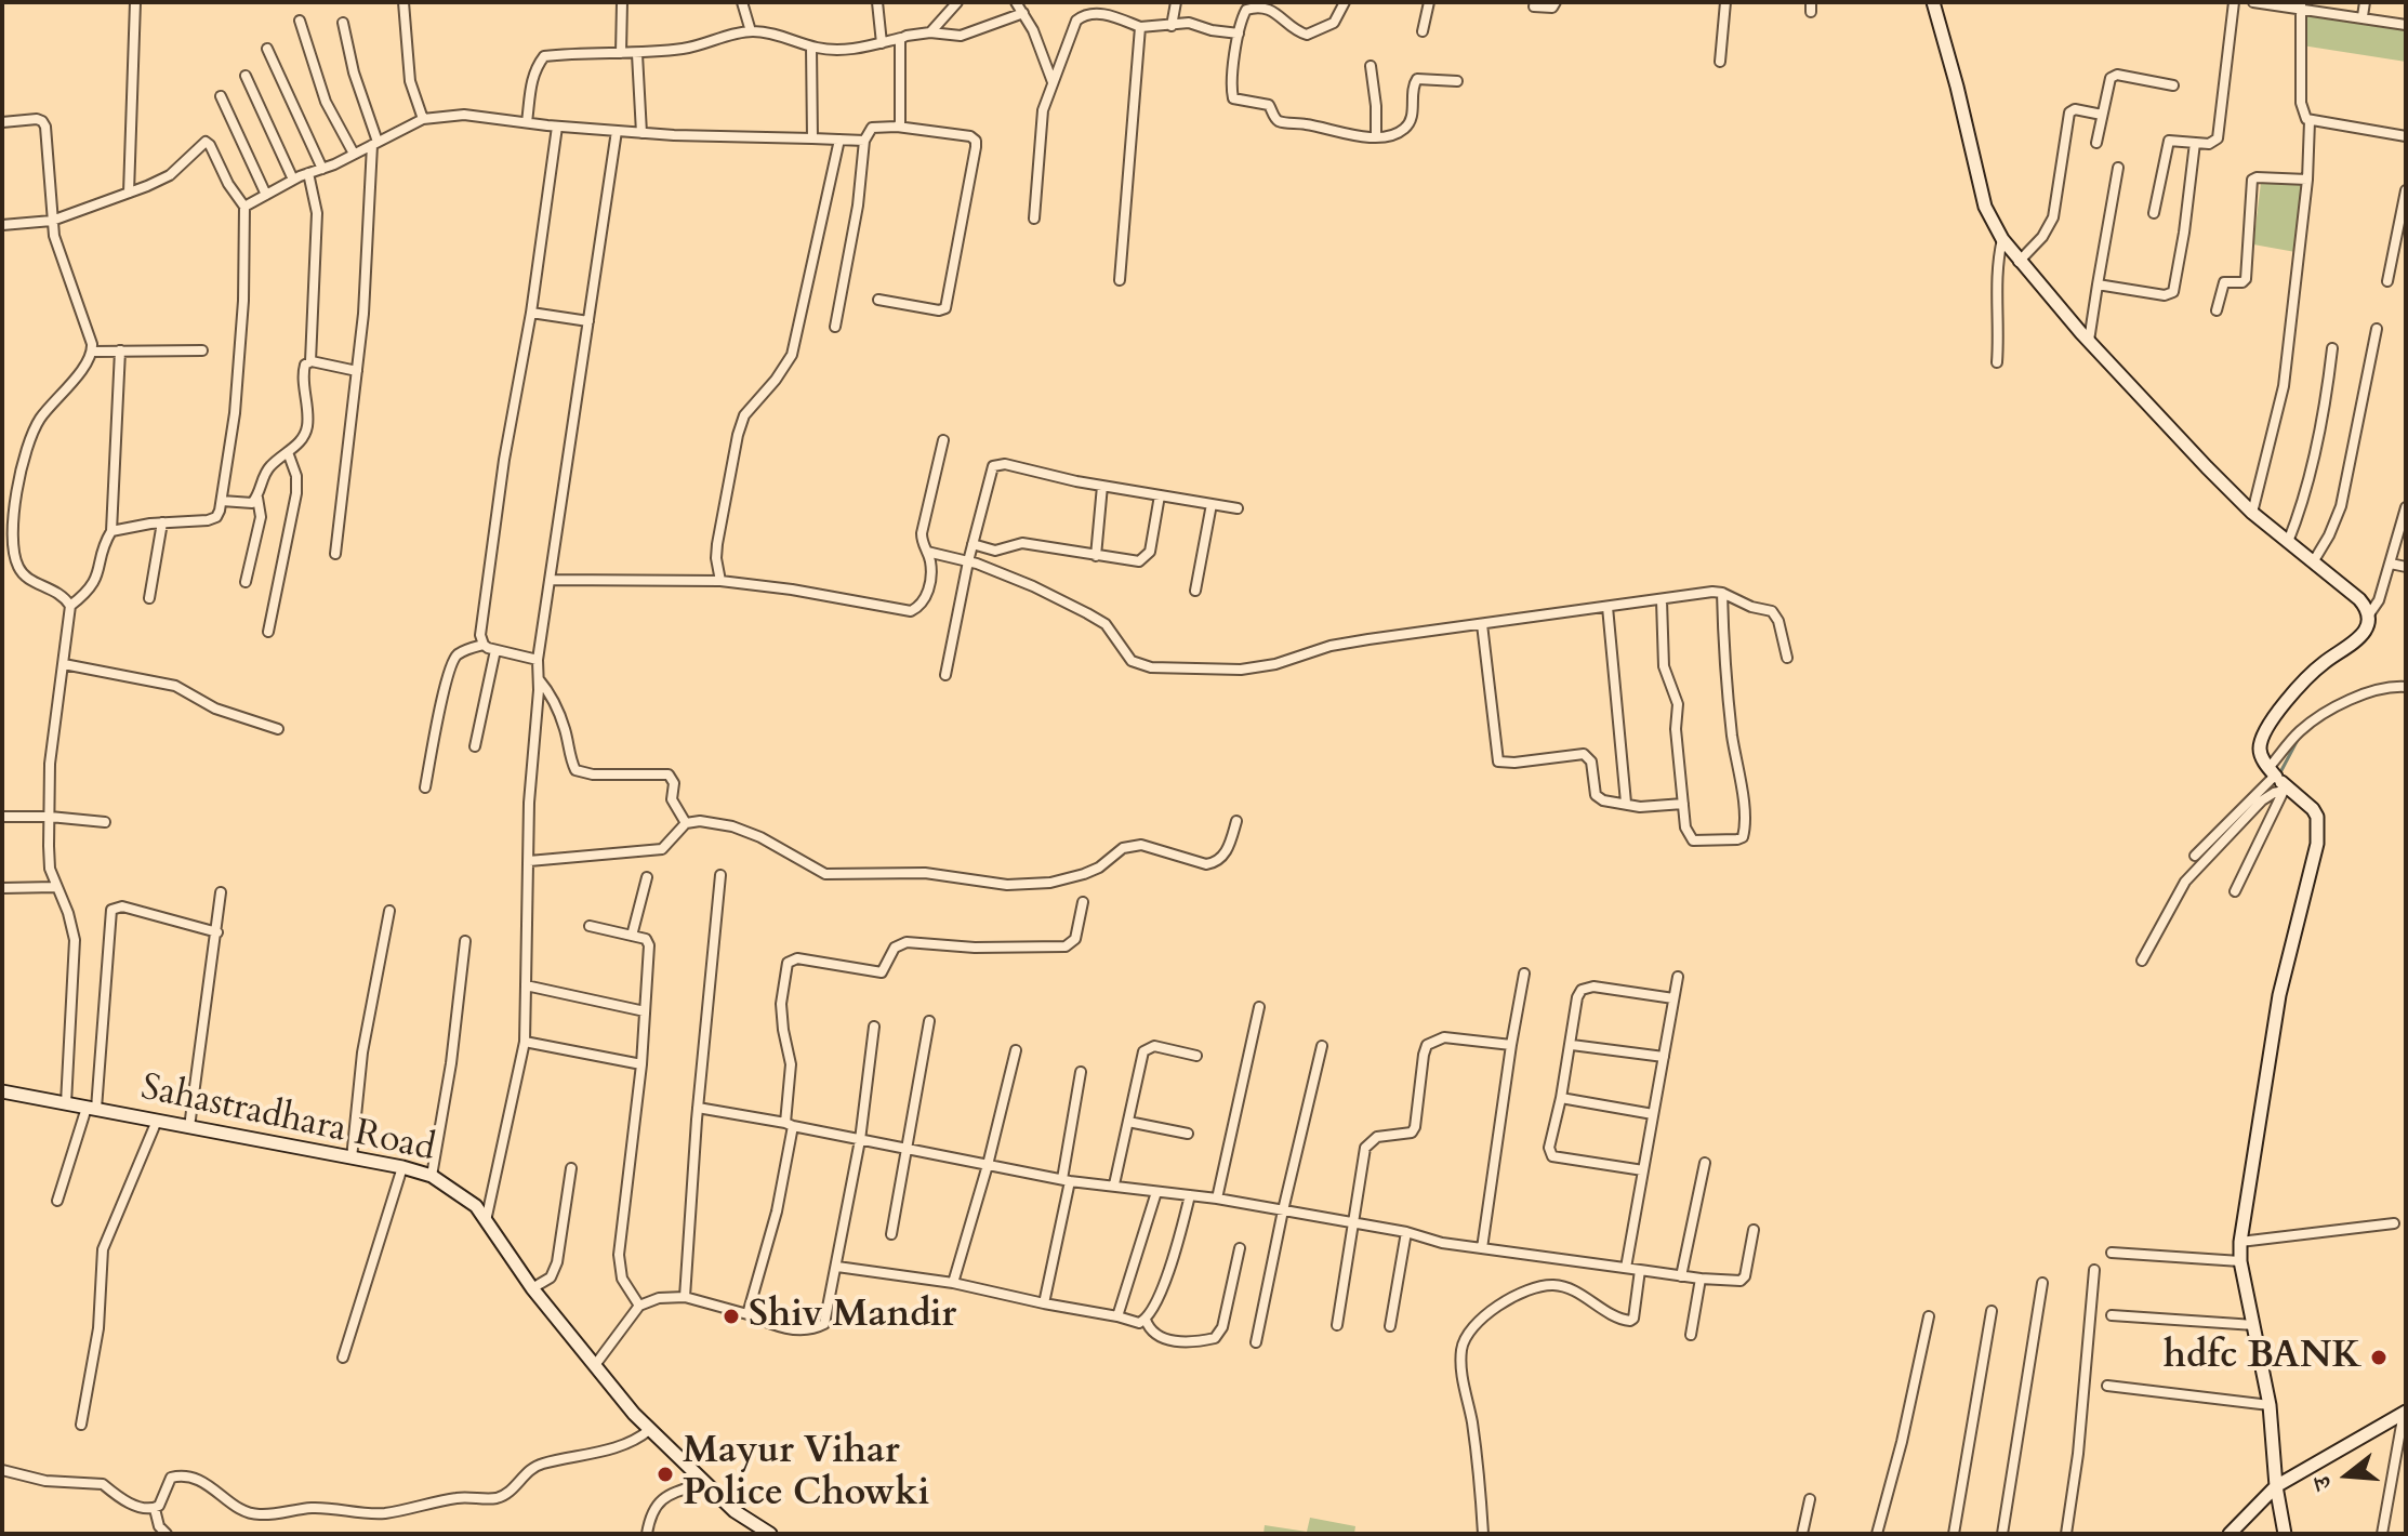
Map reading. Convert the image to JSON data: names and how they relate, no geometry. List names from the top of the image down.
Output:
{
  "streets": {
    "street": ["Sahastradhara Road"]
  },
  "places": ["Shiv Mandir", "hdfc BANK", "Mayur Vihar Police Chowki"],
  "north": "left"
}
